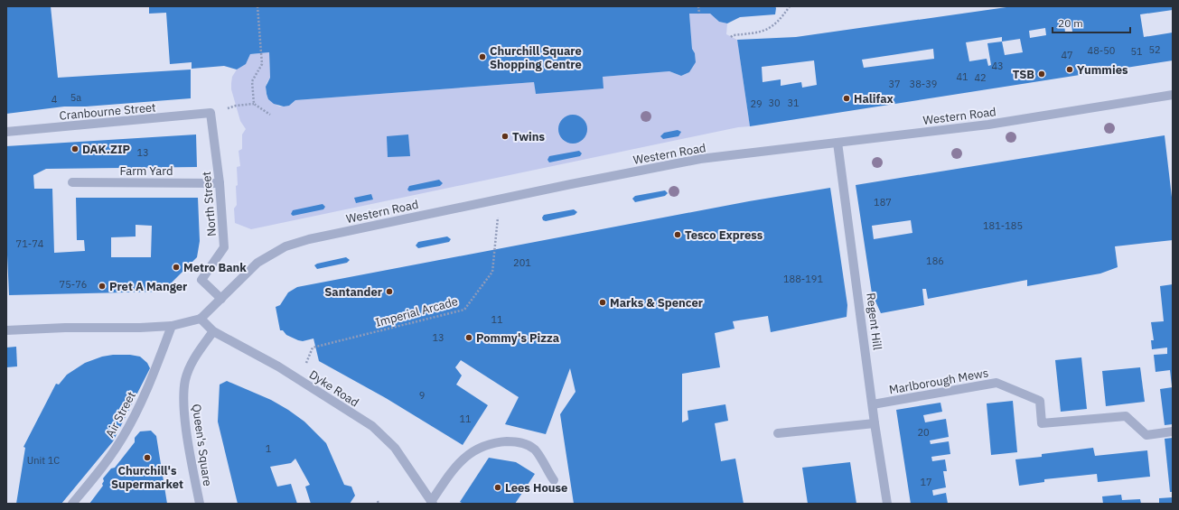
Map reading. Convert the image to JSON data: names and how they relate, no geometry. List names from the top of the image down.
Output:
{
  "streets": {
    "street": [
      "Cranbourne Street",
      "Western Road",
      "Farm Yard",
      "North Street",
      "Regent Hill",
      "Marlborough Mews",
      "Dyke Road",
      "Air Street",
      "Queen's Square"
    ],
    "path": ["Imperial Arcade"]
  },
  "crossings": [
    ["Cranbourne Street", "North Street"],
    ["Western Road", "North Street"],
    ["Western Road", "Imperial Arcade"],
    ["Western Road", "Regent Hill"],
    ["Western Road", "Dyke Road"],
    ["Farm Yard", "North Street"],
    ["Imperial Arcade", "Dyke Road"],
    ["Regent Hill", "Marlborough Mews"],
    ["Dyke Road", "Queen's Square"]
  ],
  "places": [
    "Churchill Square Shopping Centre",
    "Yummies",
    "TSB",
    "Halifax",
    "Twins",
    "DAK.ZIP",
    "Tesco Express",
    "Metro Bank",
    "Pret A Manger",
    "Santander",
    "Marks & Spencer",
    "Pommy's Pizza",
    "Churchill's Supermarket",
    "Lees House"
  ],
  "house_numbers": [
    "52",
    "48-50",
    "51",
    "47",
    "43",
    "41",
    "42",
    "37",
    "38-39",
    "5a",
    "4",
    "30",
    "31",
    "29",
    "13",
    "187",
    "181-185",
    "71-74",
    "186",
    "201",
    "188-191",
    "75-76",
    "11",
    "13",
    "9",
    "11",
    "20",
    "1",
    "Unit 1C",
    "17"
  ],
  "scale_bar": "20 m"
}
